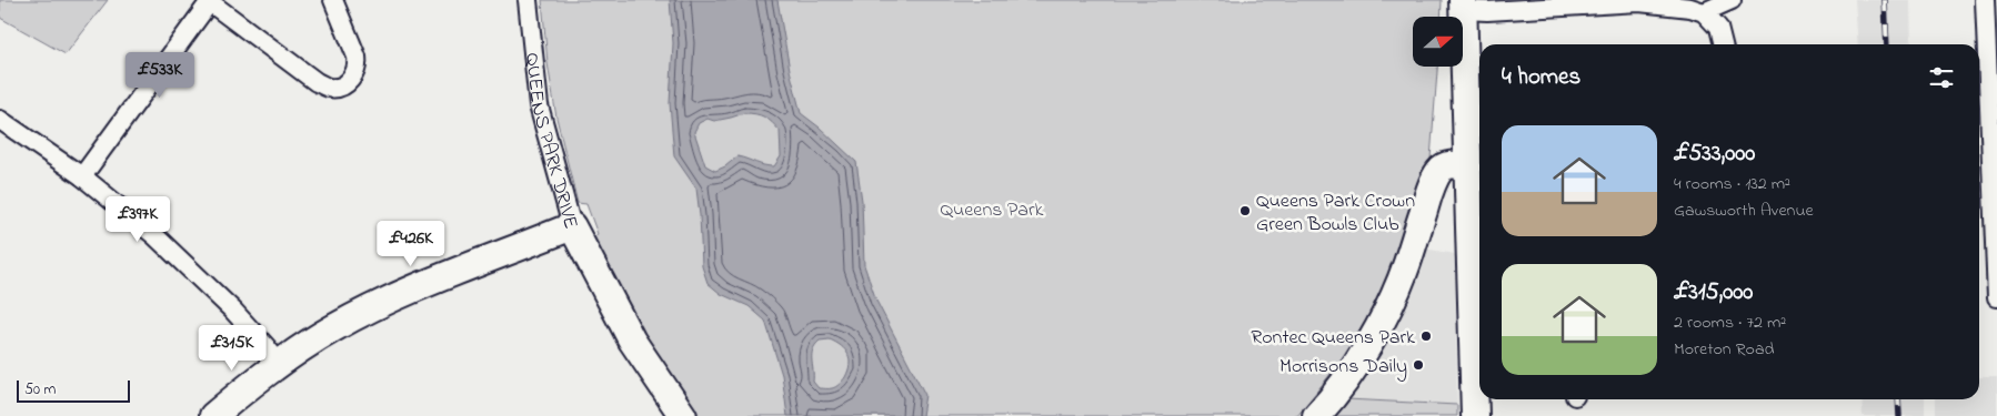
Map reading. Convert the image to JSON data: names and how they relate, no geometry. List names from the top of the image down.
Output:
{
  "streets": {
    "street": ["QUEENS PARK DRIVE"]
  },
  "parks": ["Queens Park"],
  "places": ["Queens Park Crown Green Bowls Club", "Rontec Queens Park", "Morrisons Daily"],
  "scale_bar": "50 m",
  "north": "right",
  "page": {
    "heading": "4 homes",
    "price": [
      "£533K",
      "£397K",
      "£426K",
      "£315K"
    ],
    "list": [
      {
        "name": "£533,000",
        "note": "4 rooms · 132 m² · Gawsworth Avenue"
      },
      {
        "name": "£315,000",
        "note": "2 rooms · 72 m² · Moreton Road"
      }
    ],
    "scale": "50 m"
  }
}
